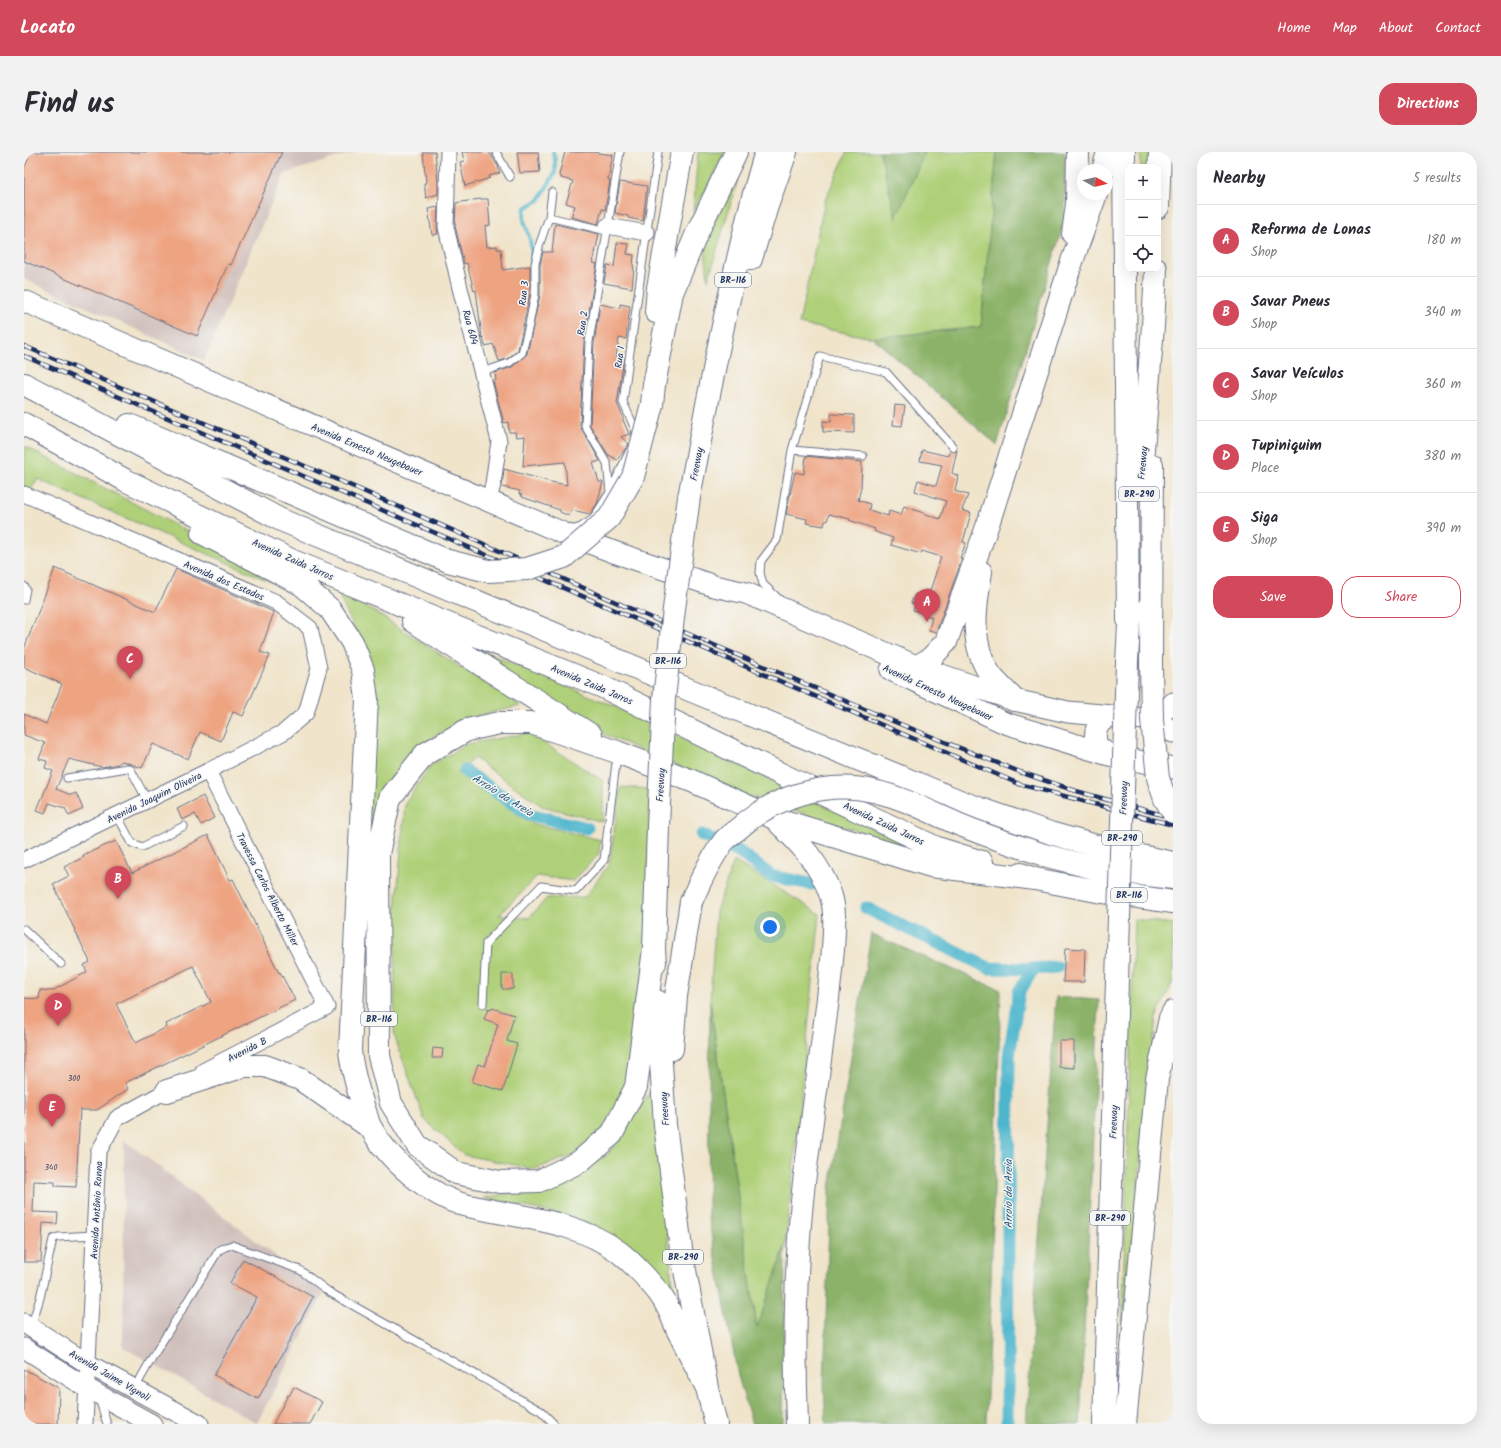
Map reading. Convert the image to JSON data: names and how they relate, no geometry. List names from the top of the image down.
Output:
{
  "streets": {
    "highway": [
      "BR-116",
      "Freeway",
      "BR-290",
      "Avenida Zaida Jarros"
    ],
    "main road": ["Avenida Ernesto Neugebauer"],
    "street": [
      "Rua 604",
      "Avenida dos Estados",
      "Avenida Joaquim Oliveira",
      "Travessa Carlos Alberto Miller",
      "Avenida B",
      "Avenida Antônio Ronna",
      "Avenida Jaime Vignoli"
    ],
    "lane": ["Rua 3", "Rua 2", "Rua 1"]
  },
  "crossings": [
    ["BR-116", "Freeway"],
    ["BR-116", "Avenida Zaida Jarros"],
    ["Rua 3", "Rua 604"],
    ["Rua 2", "Rua 1"],
    ["Rua 604", "Avenida Ernesto Neugebauer"],
    ["Rua 1", "Avenida Ernesto Neugebauer"],
    ["Avenida dos Estados", "Avenida Joaquim Oliveira"],
    ["Avenida Joaquim Oliveira", "Travessa Carlos Alberto Miller"],
    ["Travessa Carlos Alberto Miller", "Avenida B"],
    ["Avenida B", "Avenida Antônio Ronna"],
    ["Avenida Antônio Ronna", "Avenida Jaime Vignoli"]
  ],
  "water": ["Arroio da Areia"],
  "house_numbers": ["300", "340"],
  "north": "right",
  "page": {
    "header": "Locato",
    "nav": [
      "Home",
      "Map",
      "About",
      "Contact"
    ],
    "title": "Find us",
    "buttons": [
      "Directions",
      ["Save", "Share"]
    ],
    "heading": ["Nearby", "5 results"],
    "map_buttons": ["+", "−"],
    "list": [
      {
        "mark": "A",
        "name": "Reforma de Lonas",
        "note": "Shop",
        "value": "180 m"
      },
      {
        "mark": "B",
        "name": "Savar Pneus",
        "note": "Shop",
        "value": "340 m"
      },
      {
        "mark": "C",
        "name": "Savar Veículos",
        "note": "Shop",
        "value": "360 m"
      },
      {
        "mark": "D",
        "name": "Tupiniquim",
        "note": "Place",
        "value": "380 m"
      },
      {
        "mark": "E",
        "name": "Siga",
        "note": "Shop",
        "value": "390 m"
      }
    ],
    "pins": [
      "A",
      "C",
      "B",
      "D",
      "E"
    ]
  }
}
